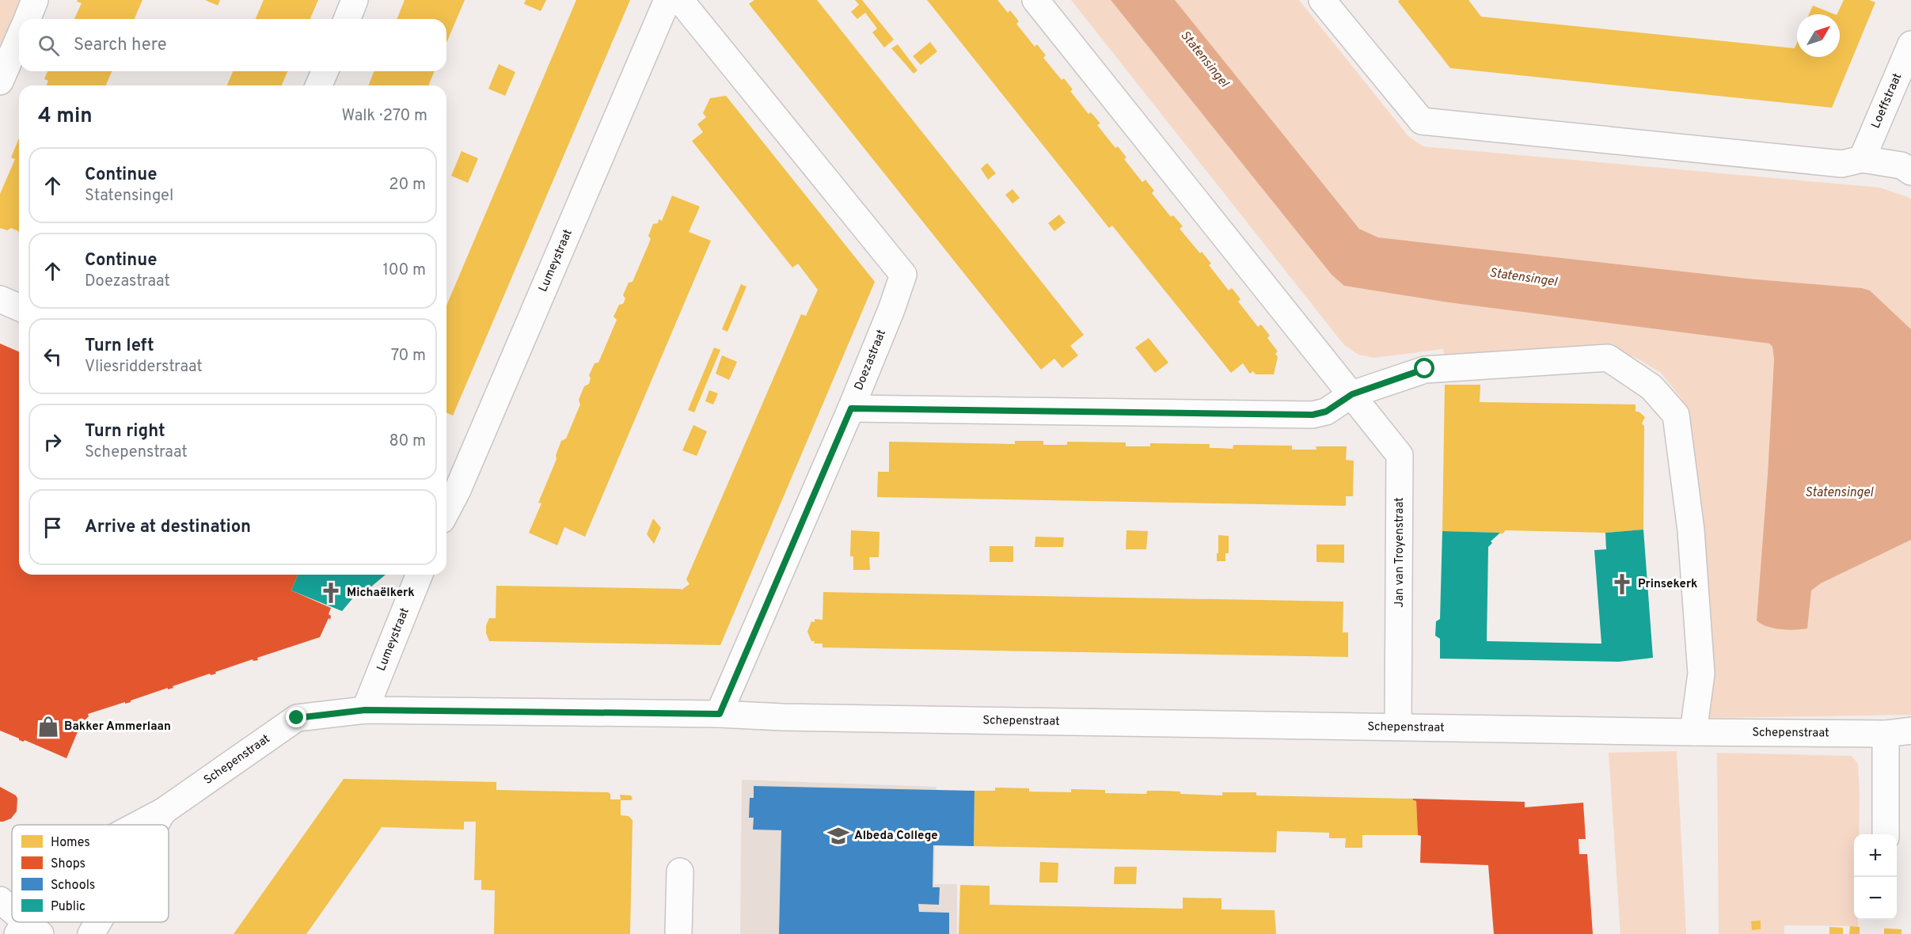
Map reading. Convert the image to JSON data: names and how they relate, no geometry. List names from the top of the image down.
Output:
{
  "streets": {
    "street": [
      "Loeffstraat",
      "Lumeystraat",
      "Doezastraat",
      "Jan van Troyenstraat",
      "Schepenstraat"
    ]
  },
  "crossings": [
    ["Lumeystraat", "Schepenstraat"],
    ["Doezastraat", "Jan van Troyenstraat"],
    ["Jan van Troyenstraat", "Schepenstraat"]
  ],
  "water": ["Statensingel"],
  "places": {
    "church": ["Prinsekerk", "Michaëlkerk"],
    "shop": ["Bakker Ammerlaan"],
    "school or university": ["Albeda College"]
  },
  "legend": [
    "Homes",
    "Shops",
    "Schools",
    "Public"
  ],
  "north": "top right",
  "page": {
    "search": "Search here",
    "heading": ["4 min", "Walk · 270 m"],
    "list": [
      ["Continue", "Statensingel", "20 m"],
      ["Continue", "Doezastraat", "100 m"],
      ["Turn left", "Vliesridderstraat", "70 m"],
      ["Turn right", "Schepenstraat", "80 m"],
      "Arrive at destination"
    ],
    "map_buttons": ["+", "−"]
  }
}
